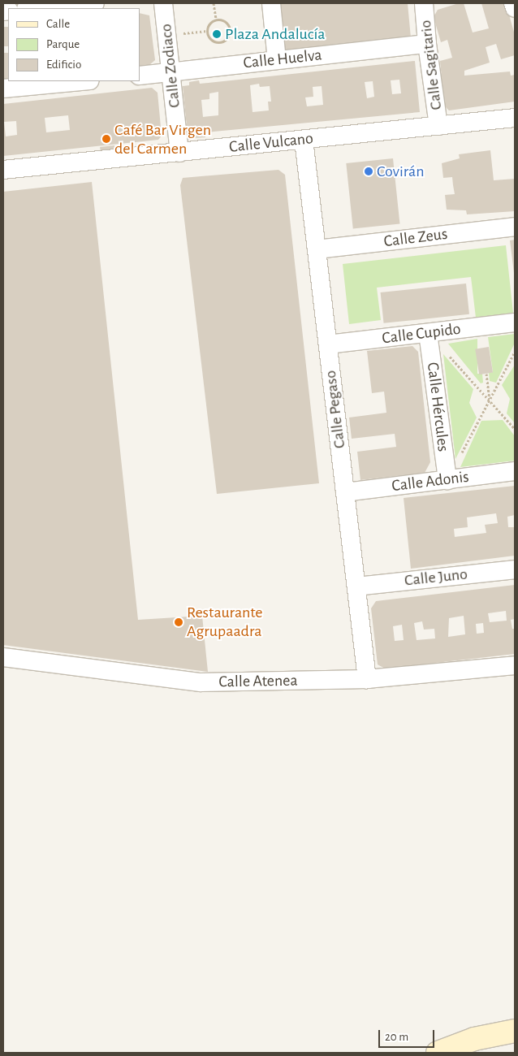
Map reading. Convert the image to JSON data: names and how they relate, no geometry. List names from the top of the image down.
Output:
{
  "streets": {
    "street": [
      "Calle Huelva",
      "Calle Sagitario",
      "Calle Zodiaco",
      "Calle Vulcano",
      "Calle Zeus",
      "Calle Cupido",
      "Calle Hércules",
      "Calle Pegaso",
      "Calle Adonis",
      "Calle Juno",
      "Calle Atenea"
    ]
  },
  "crossings": [
    ["Calle Huelva", "Calle Sagitario"],
    ["Calle Huelva", "Calle Zodiaco"],
    ["Calle Sagitario", "Calle Vulcano"],
    ["Calle Zodiaco", "Calle Vulcano"],
    ["Calle Vulcano", "Calle Pegaso"],
    ["Calle Zeus", "Calle Pegaso"],
    ["Calle Cupido", "Calle Hércules"],
    ["Calle Cupido", "Calle Pegaso"],
    ["Calle Hércules", "Calle Adonis"],
    ["Calle Pegaso", "Calle Adonis"],
    ["Calle Pegaso", "Calle Juno"],
    ["Calle Pegaso", "Calle Atenea"]
  ],
  "places": [
    "Plaza Andalucía",
    "Café Bar Virgen del Carmen",
    "Covirán",
    "Restaurante Agrupaadra"
  ],
  "legend": ["Calle", "Parque", "Edificio"],
  "scale_bar": "20 m"
}
